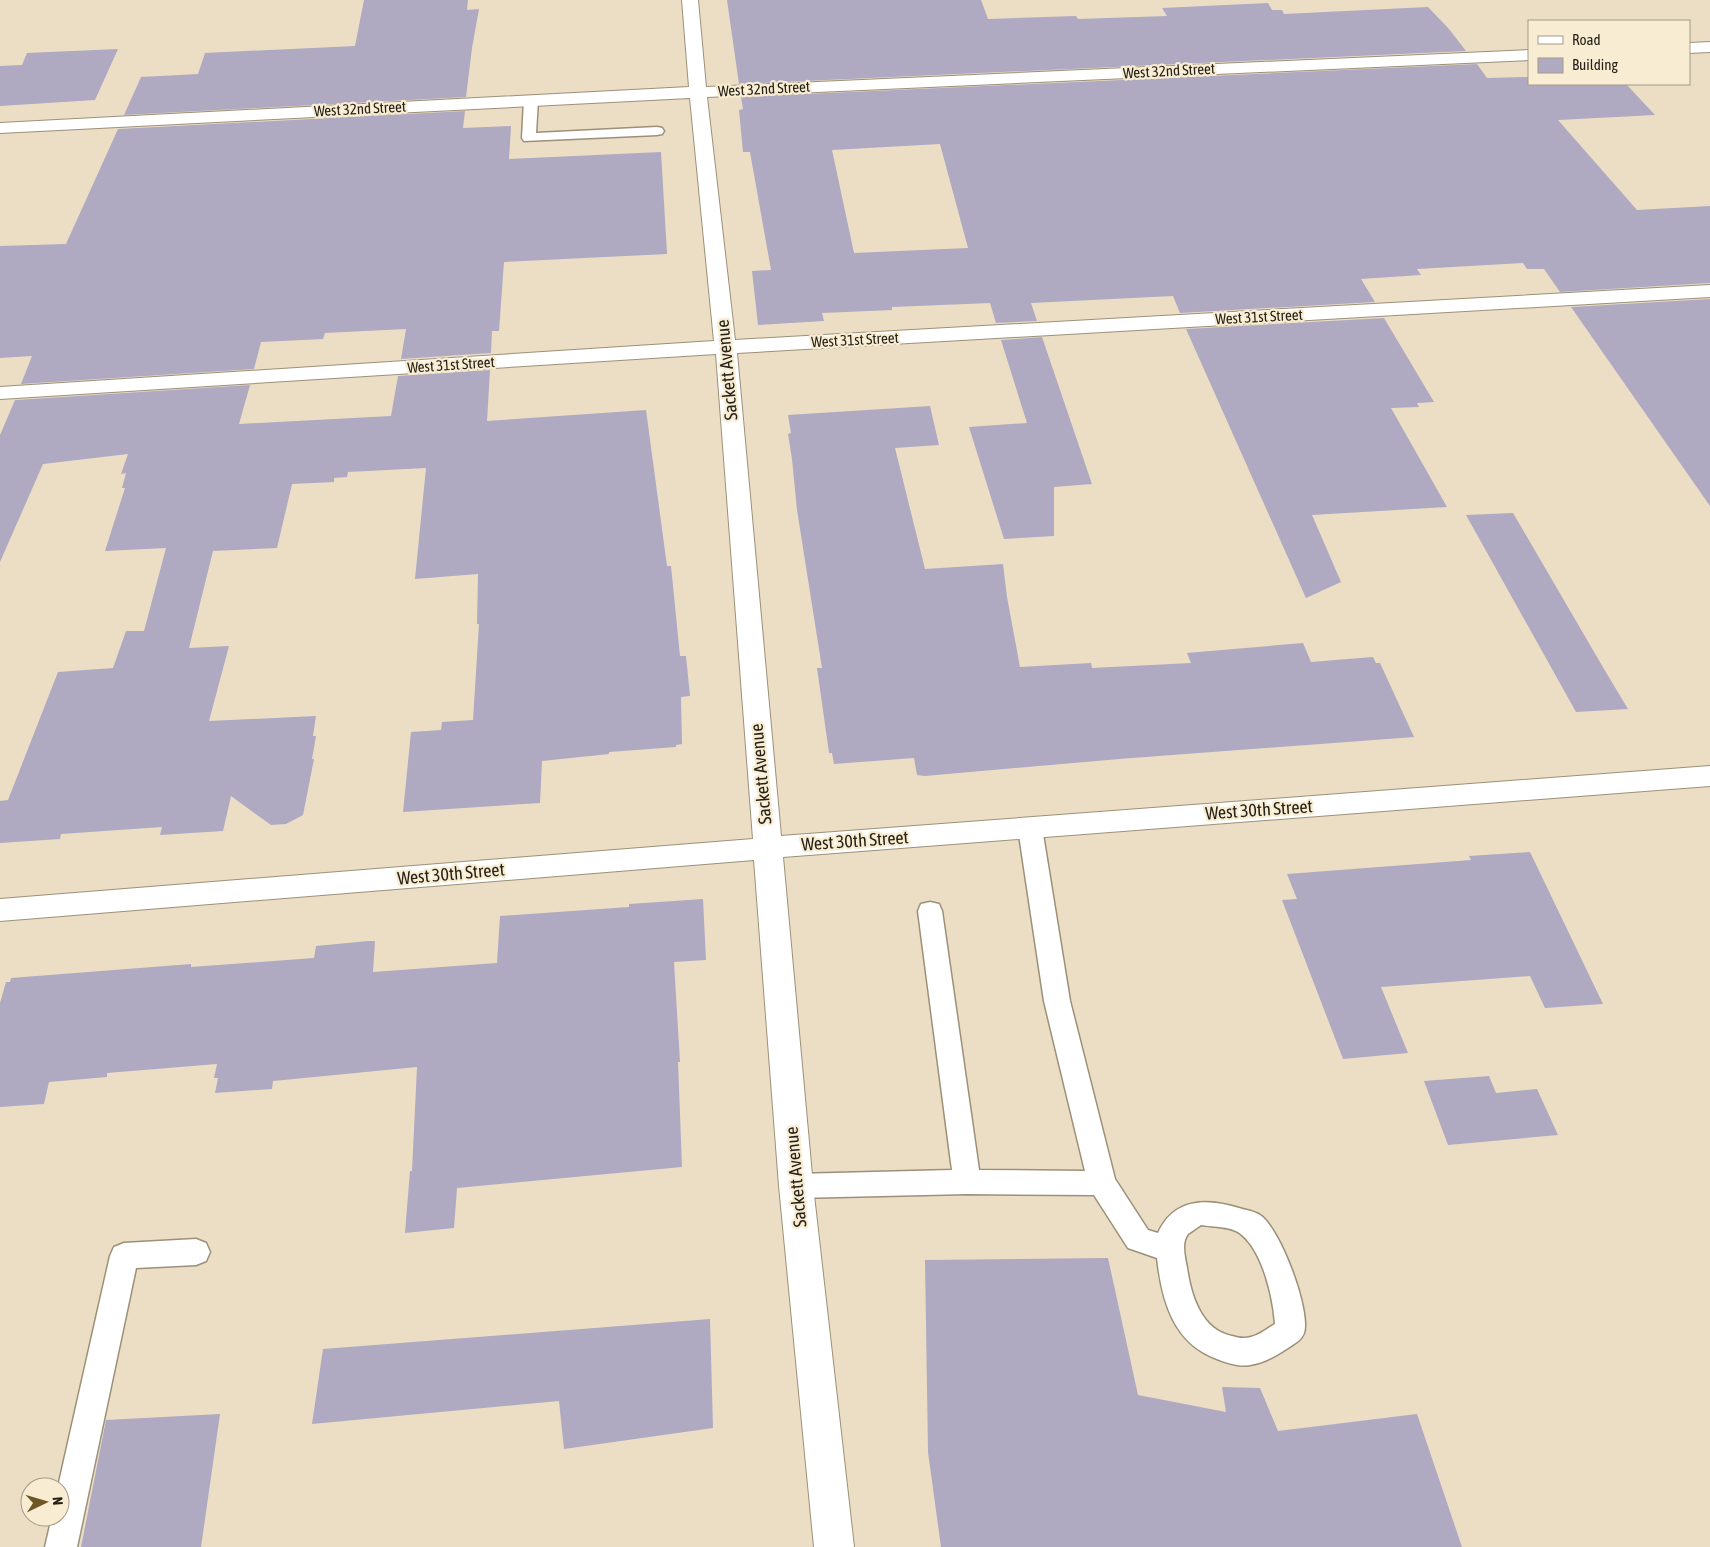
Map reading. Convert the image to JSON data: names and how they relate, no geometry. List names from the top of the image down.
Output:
{
  "streets": {
    "street": [
      "West 32nd Street",
      "West 31st Street",
      "Sackett Avenue",
      "West 30th Street"
    ]
  },
  "crossings": [
    ["West 32nd Street", "Sackett Avenue"],
    ["West 31st Street", "Sackett Avenue"],
    ["Sackett Avenue", "West 30th Street"]
  ],
  "legend": ["Road", "Building"],
  "north": "right"
}
